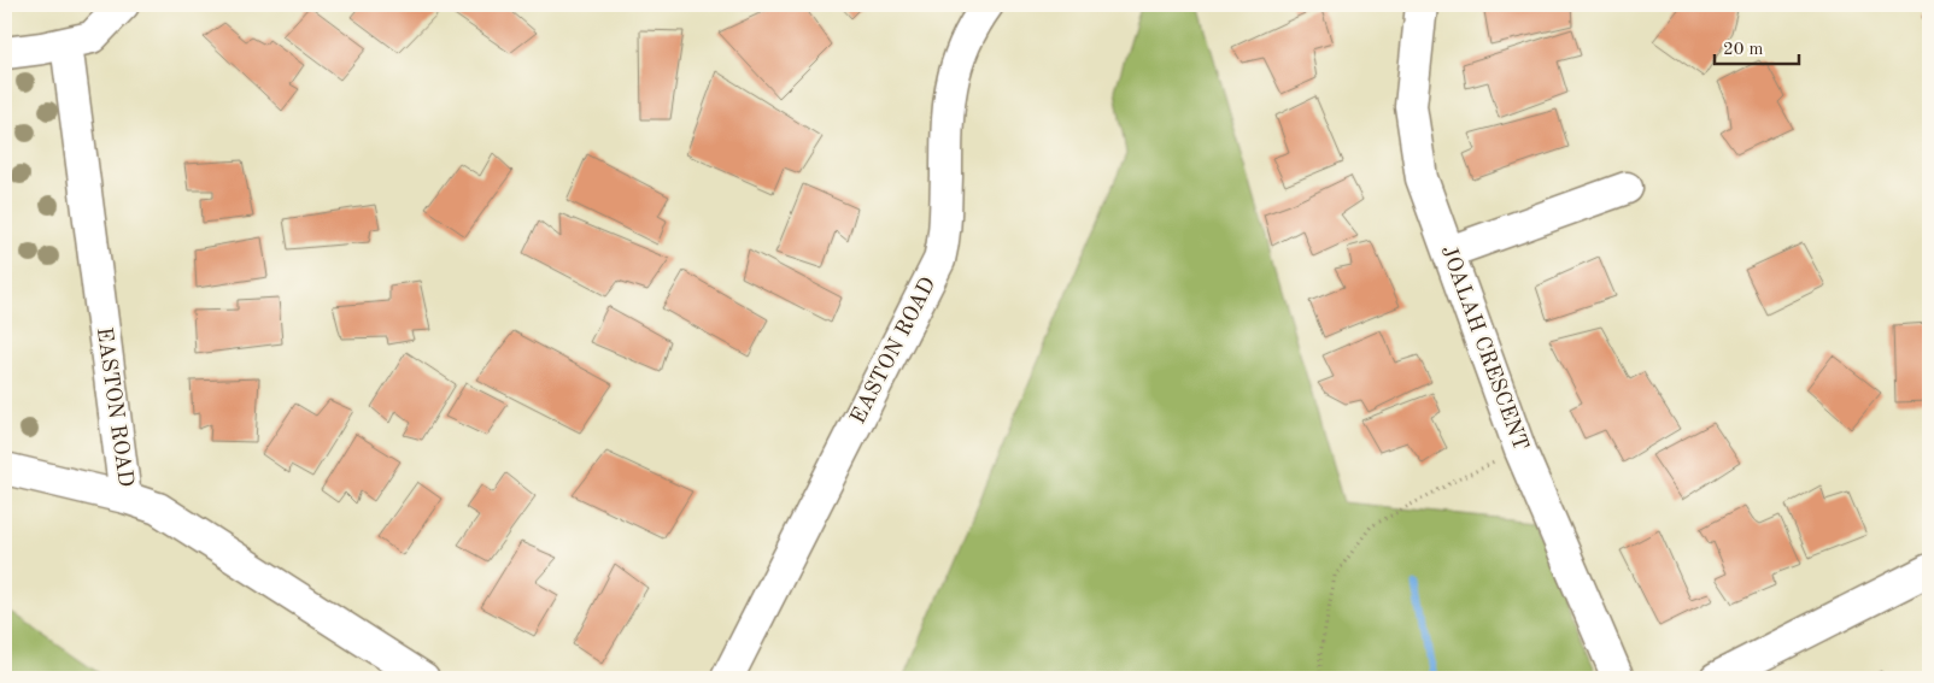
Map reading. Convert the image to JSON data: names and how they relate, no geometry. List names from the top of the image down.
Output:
{
  "streets": {
    "street": ["JOALAH CRESCENT", "EASTON ROAD"]
  },
  "scale_bar": "20 m"
}
